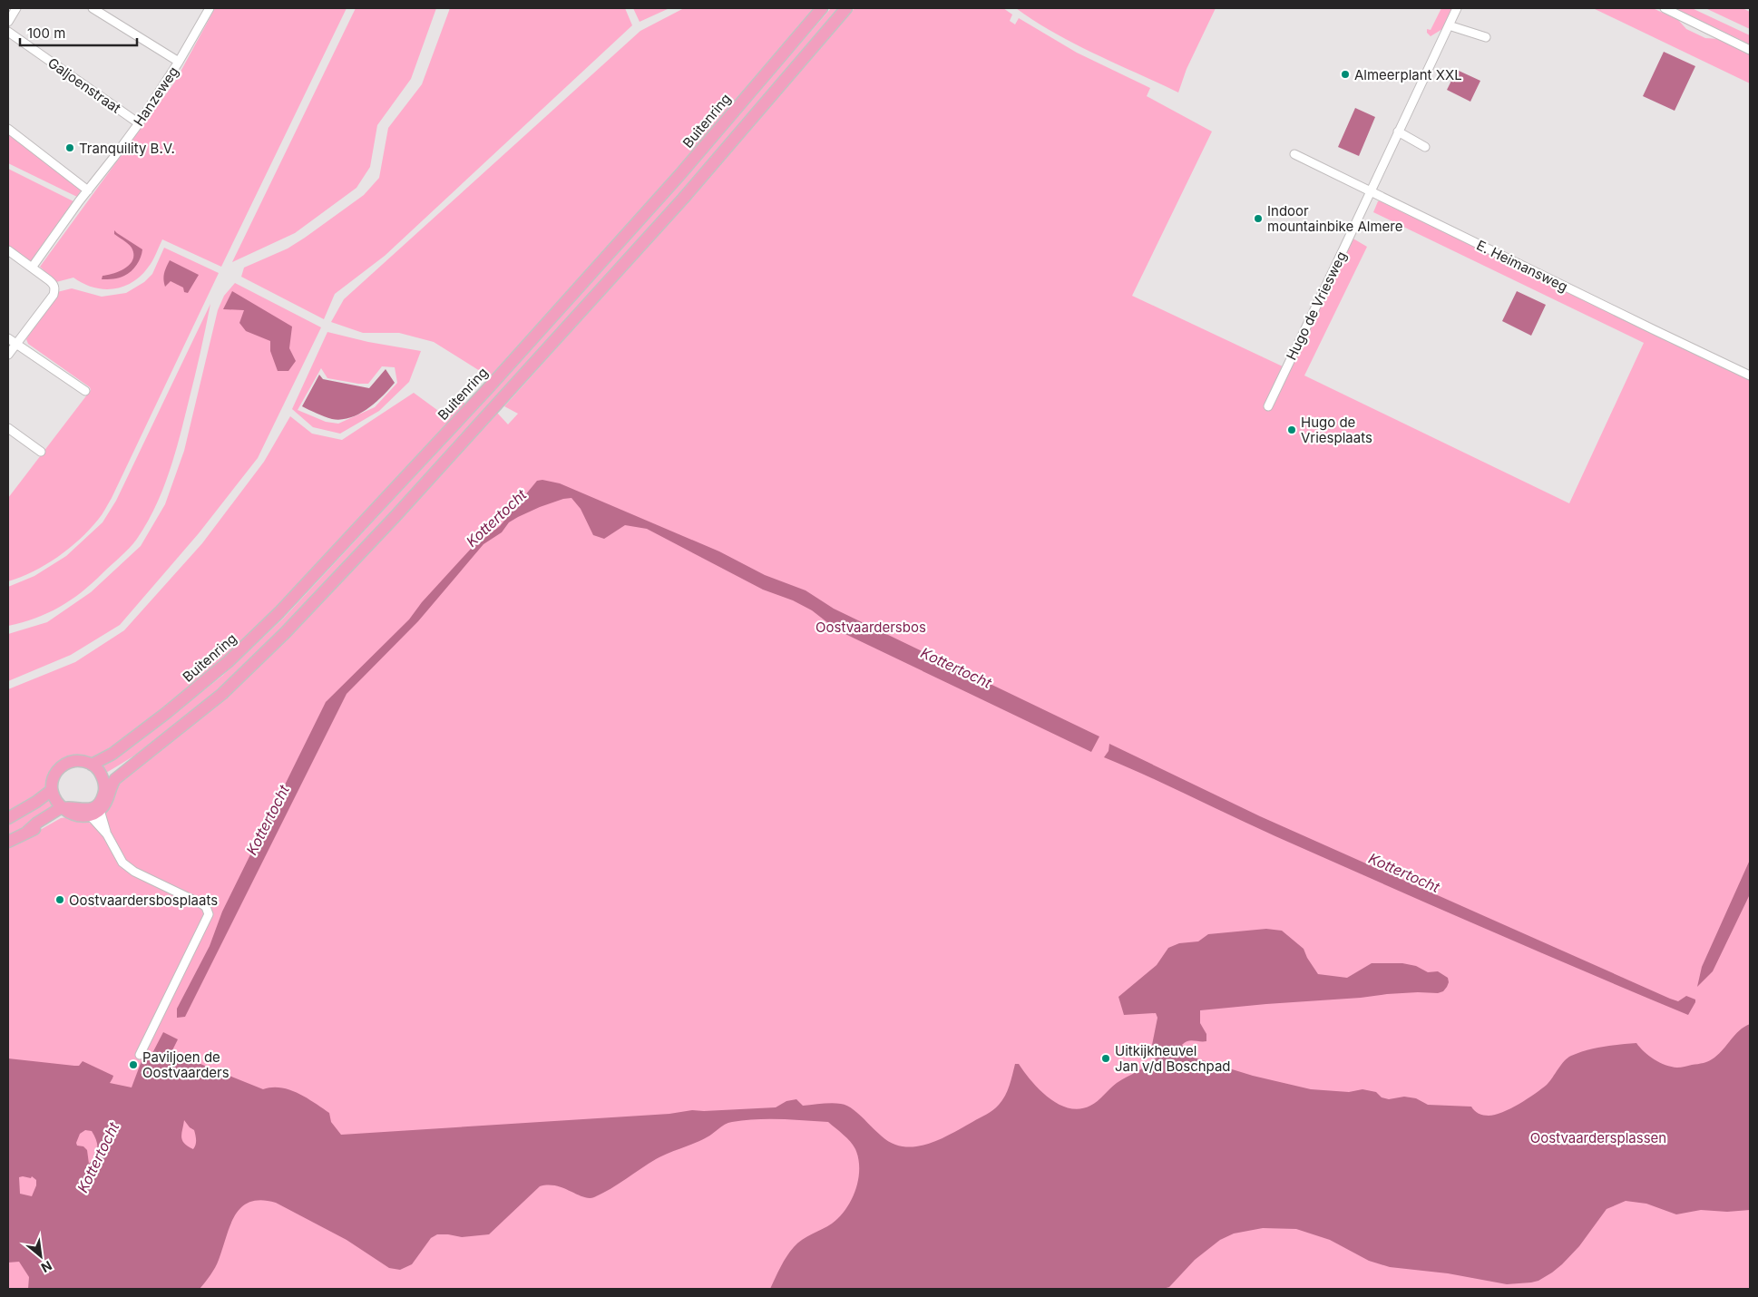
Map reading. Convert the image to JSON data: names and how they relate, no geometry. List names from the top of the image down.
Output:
{
  "streets": {
    "highway": ["Buitenring"],
    "street": [
      "Galjoenstraat",
      "Hanzeweg",
      "E. Heimansweg",
      "Hugo de Vriesweg"
    ]
  },
  "crossings": [
    ["Galjoenstraat", "Hanzeweg"],
    ["E. Heimansweg", "Hugo de Vriesweg"]
  ],
  "water": ["Kottertocht"],
  "parks": ["Oostvaardersbos", "Oostvaardersplassen"],
  "places": [
    "Almeerplant XXL",
    "Tranquility B.V.",
    "Indoor mountainbike Almere",
    "Hugo de Vriesplaats",
    "Oostvaardersbosplaats",
    "Uitkijkheuvel Jan v/d Boschpad",
    "Paviljoen de Oostvaarders"
  ],
  "scale_bar": "100 m",
  "north": "bottom right"
}
